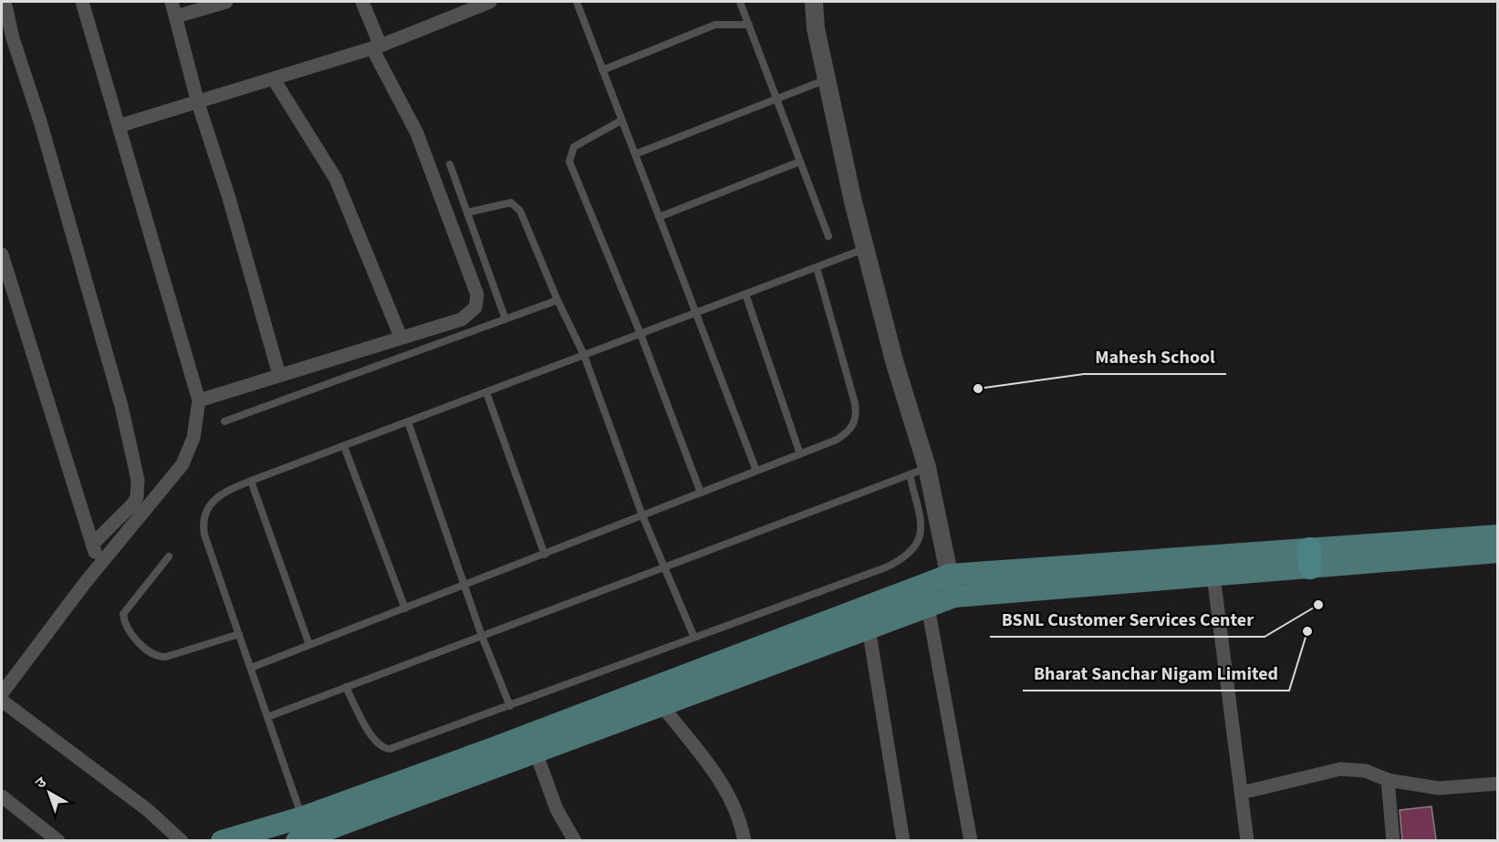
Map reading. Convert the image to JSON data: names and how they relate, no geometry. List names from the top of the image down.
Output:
{
  "places": ["Mahesh School", "BSNL Customer Services Center", "Bharat Sanchar Nigam Limited"],
  "north": "top left"
}
